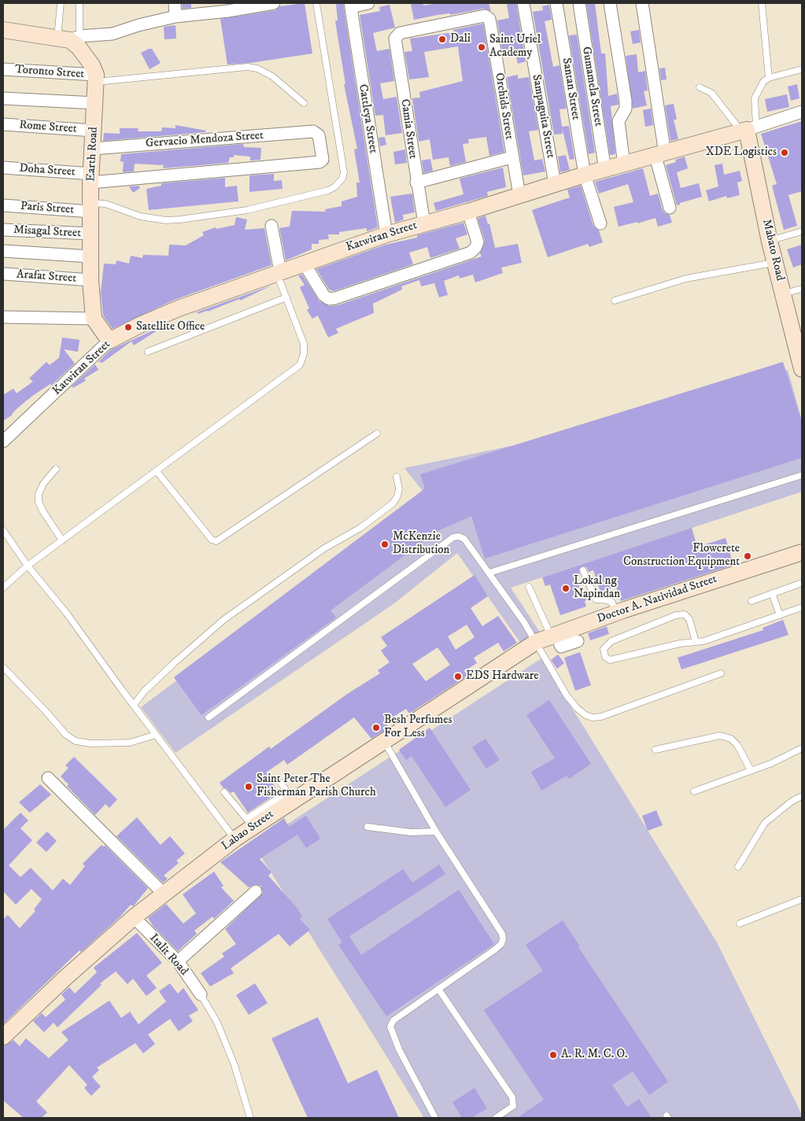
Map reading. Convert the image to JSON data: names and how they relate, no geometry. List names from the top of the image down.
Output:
{
  "streets": {
    "street": [
      "Toronto Street",
      "Gumamela Street",
      "Santan Street",
      "Orchids Street",
      "Sampaguita Street",
      "Cattleya Street",
      "Rome Street",
      "Camia Street",
      "Gervacio Mendoza Street",
      "Earth Road",
      "Doha Street",
      "Paris Street",
      "Misagal Street",
      "Katwiran Street",
      "Mabato Road",
      "Arafat Street",
      "Doctor A. Natividad Street",
      "Labao Street",
      "Italit Road"
    ]
  },
  "crossings": [
    ["Toronto Street", "Earth Road"],
    ["Gumamela Street", "Katwiran Street"],
    ["Santan Street", "Katwiran Street"],
    ["Orchids Street", "Camia Street"],
    ["Orchids Street", "Katwiran Street"],
    ["Sampaguita Street", "Katwiran Street"],
    ["Cattleya Street", "Katwiran Street"],
    ["Rome Street", "Earth Road"],
    ["Camia Street", "Katwiran Street"],
    ["Gervacio Mendoza Street", "Earth Road"],
    ["Gervacio Mendoza Street", "Doha Street"],
    ["Earth Road", "Doha Street"],
    ["Earth Road", "Paris Street"],
    ["Earth Road", "Misagal Street"],
    ["Earth Road", "Katwiran Street"],
    ["Earth Road", "Arafat Street"],
    ["Katwiran Street", "Mabato Road"],
    ["Doctor A. Natividad Street", "Labao Street"],
    ["Labao Street", "Italit Road"]
  ],
  "places": [
    "Dali",
    "Saint Uriel Academy",
    "XDE Logistics",
    "Satellite Office",
    "McKenzie Distribution",
    "Flowcrete Construction Equipment",
    "Lokal ng Napindan",
    "EDS Hardware",
    "Besh Perfumes For Less",
    "Saint Peter The Fisherman Parish Church",
    "A. R. M. C. O."
  ]
}
